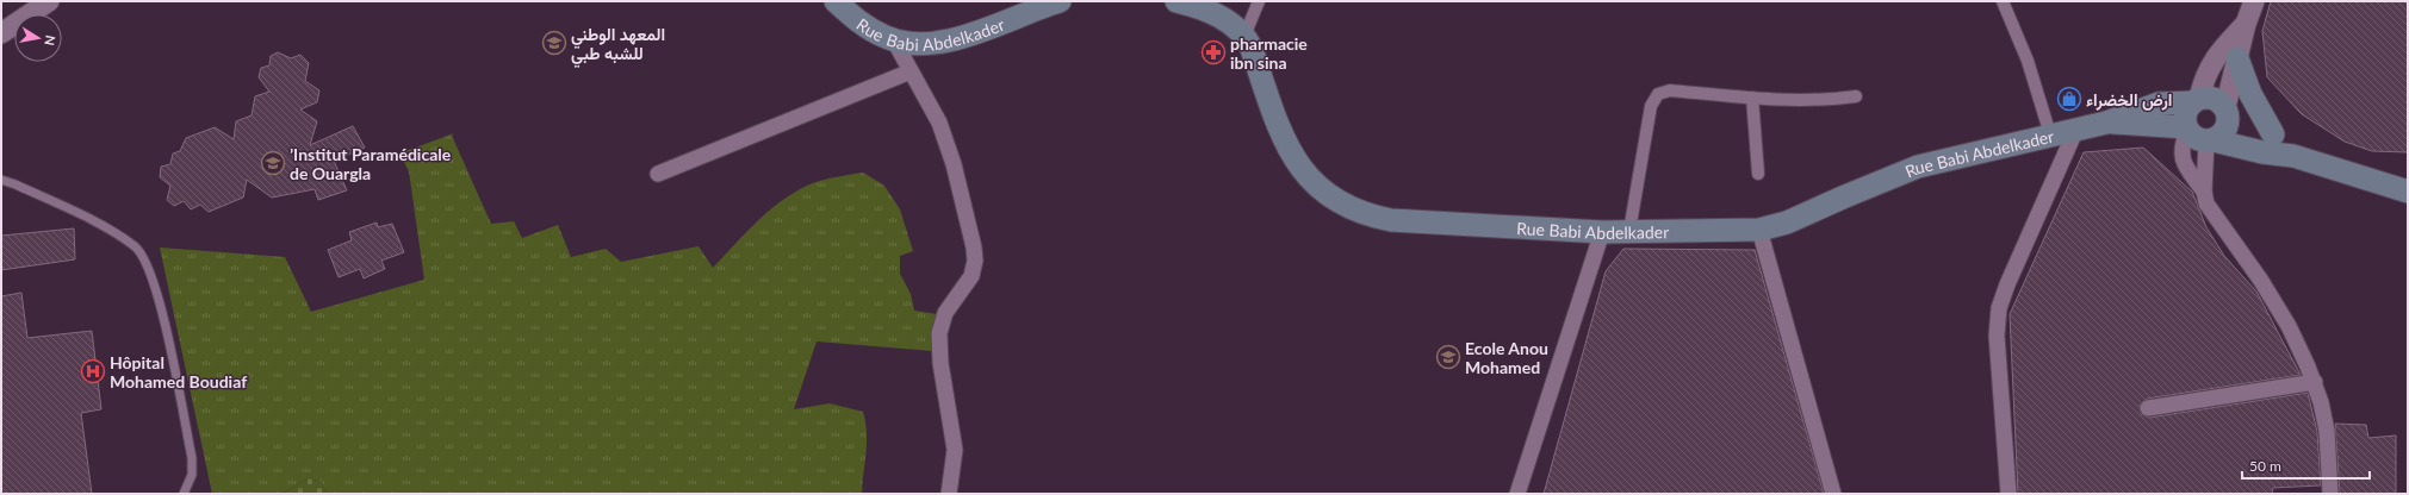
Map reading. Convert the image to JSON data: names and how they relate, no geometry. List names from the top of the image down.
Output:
{
  "streets": {
    "main road": ["Rue Babi Abdelkader"]
  },
  "places": {
    "school or university": ["المعهد الوطني للشبه طبي", "’Institut Paramédicale de Ouargla", "Ecole Anou Mohamed"],
    "pharmacy": ["pharmacie ibn sina"],
    "shop": ["ارض الخضراء"],
    "hospital": ["Hôpital Mohamed Boudiaf"]
  },
  "scale_bar": "50 m",
  "north": "right"
}
